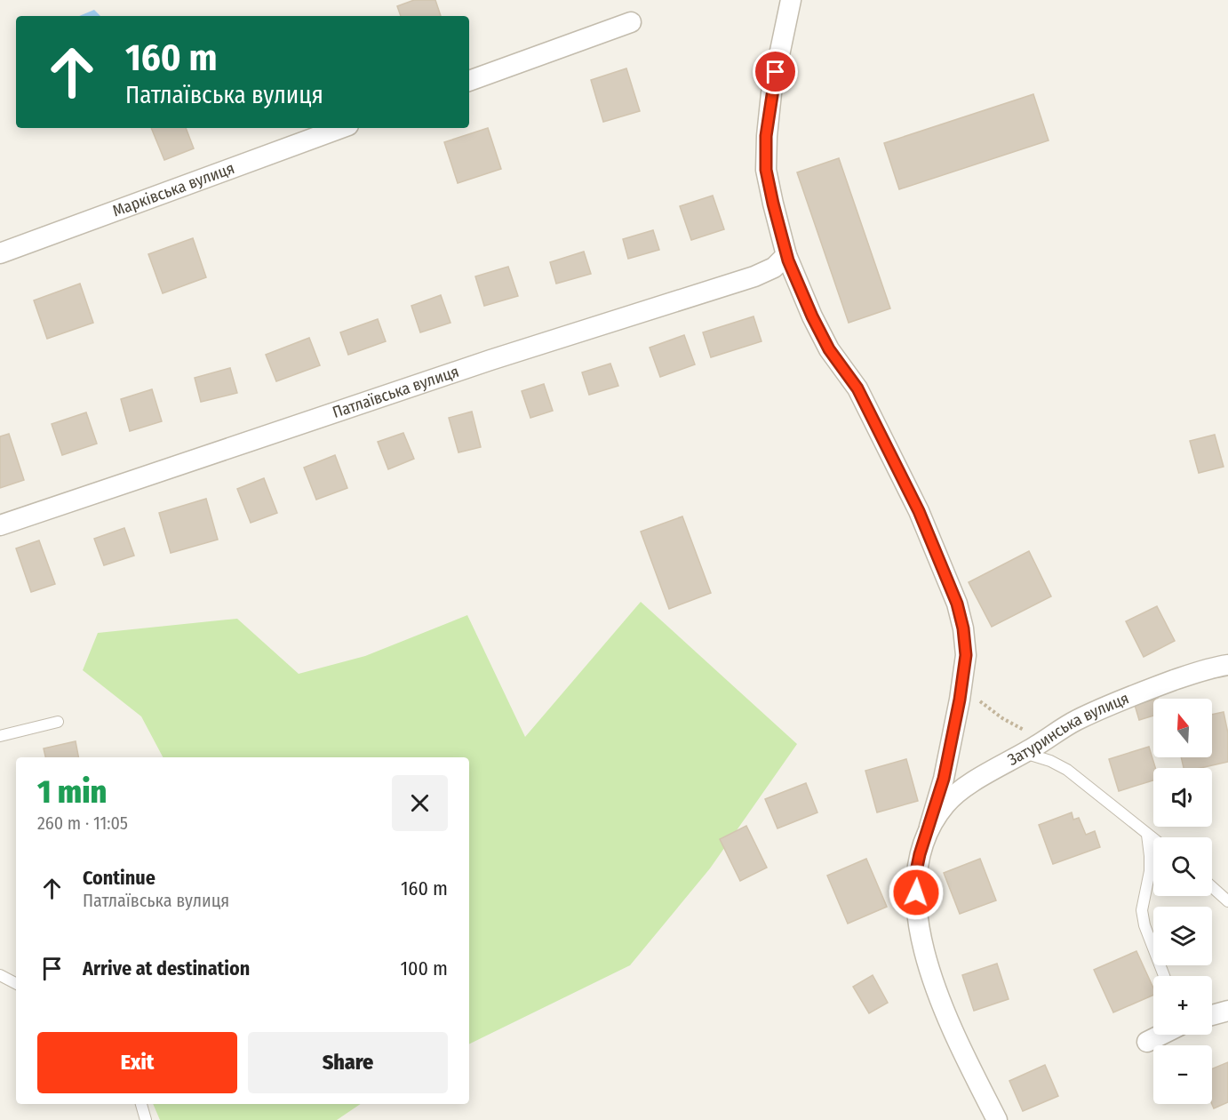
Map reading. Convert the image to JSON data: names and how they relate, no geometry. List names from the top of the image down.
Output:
{
  "streets": {
    "street": ["Марківська вулиця", "Патлаївська вулиця", "Затуринська вулиця"]
  },
  "crossings": [
    ["Патлаївська вулиця", "Затуринська вулиця"]
  ],
  "north": "top",
  "page": {
    "turn": ["160 m", "Патлаївська вулиця"],
    "map_buttons": ["+", "−"],
    "heading": ["1 min", "260 m · 11:05"],
    "list": [
      {
        "name": "Continue",
        "note": "Патлаївська вулиця",
        "value": "160 m"
      },
      {
        "name": "Arrive at destination",
        "value": "100 m"
      }
    ],
    "buttons": ["Exit", "Share"]
  }
}
